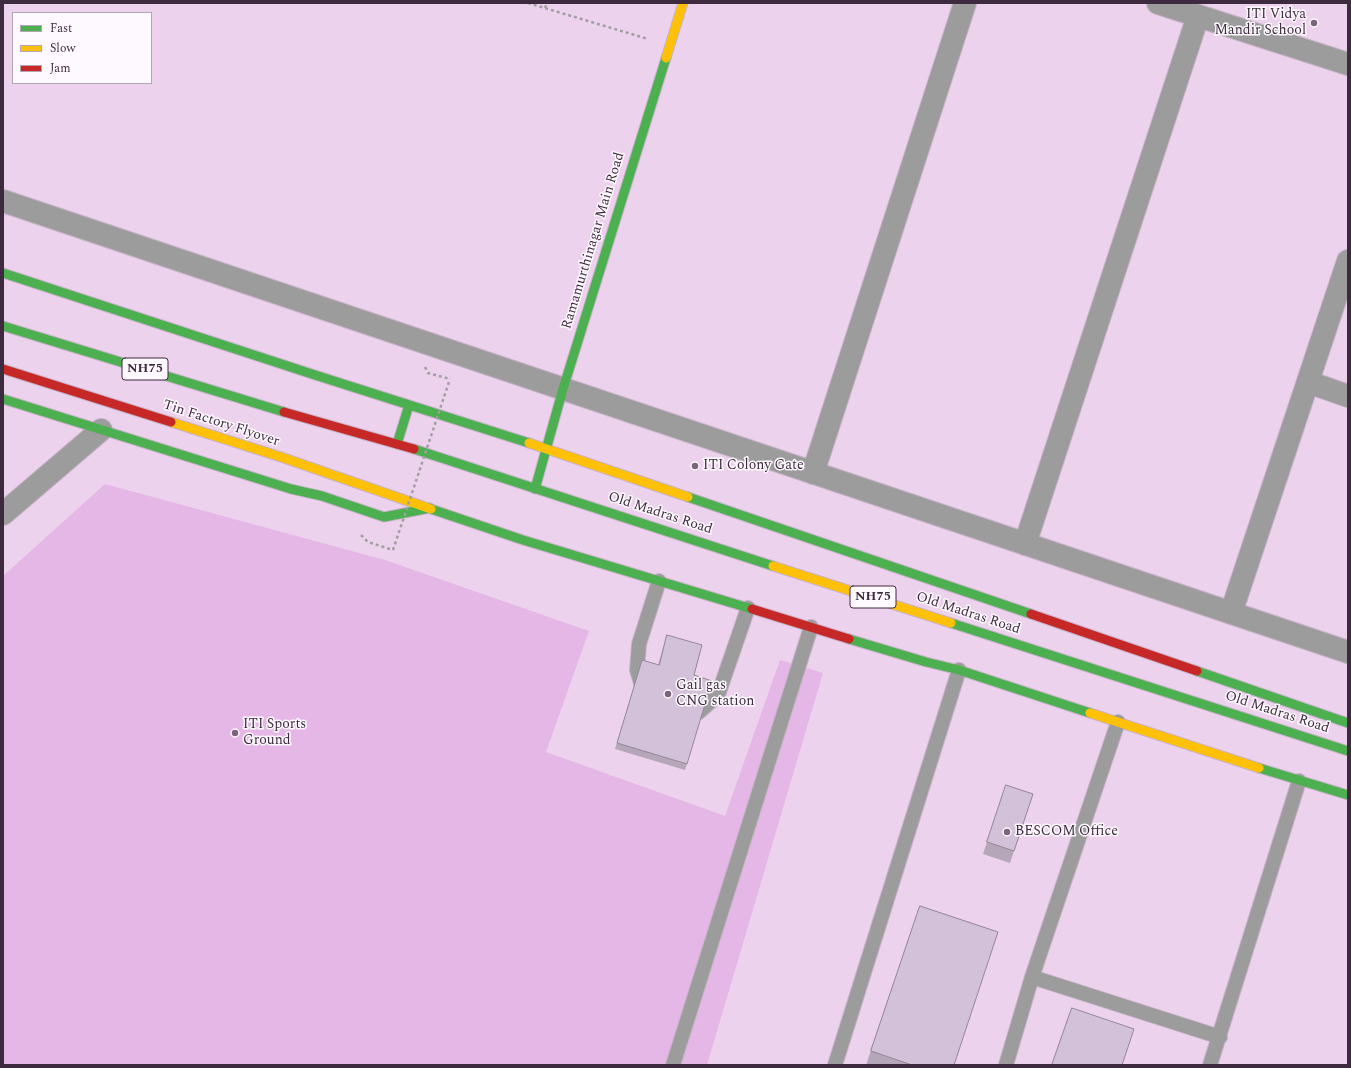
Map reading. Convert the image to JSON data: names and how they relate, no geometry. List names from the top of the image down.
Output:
{
  "streets": {
    "main road": [
      "Ramamurthinagar Main Road",
      "NH75",
      "Tin Factory Flyover",
      "Old Madras Road"
    ]
  },
  "crossings": [
    ["Ramamurthinagar Main Road", "Old Madras Road"],
    ["Tin Factory Flyover", "Old Madras Road"]
  ],
  "places": [
    "ITI Vidya Mandir School",
    "ITI Colony Gate",
    "Gail gas CNG station",
    "ITI Sports Ground",
    "BESCOM Office"
  ],
  "legend": ["Fast", "Slow", "Jam"]
}
